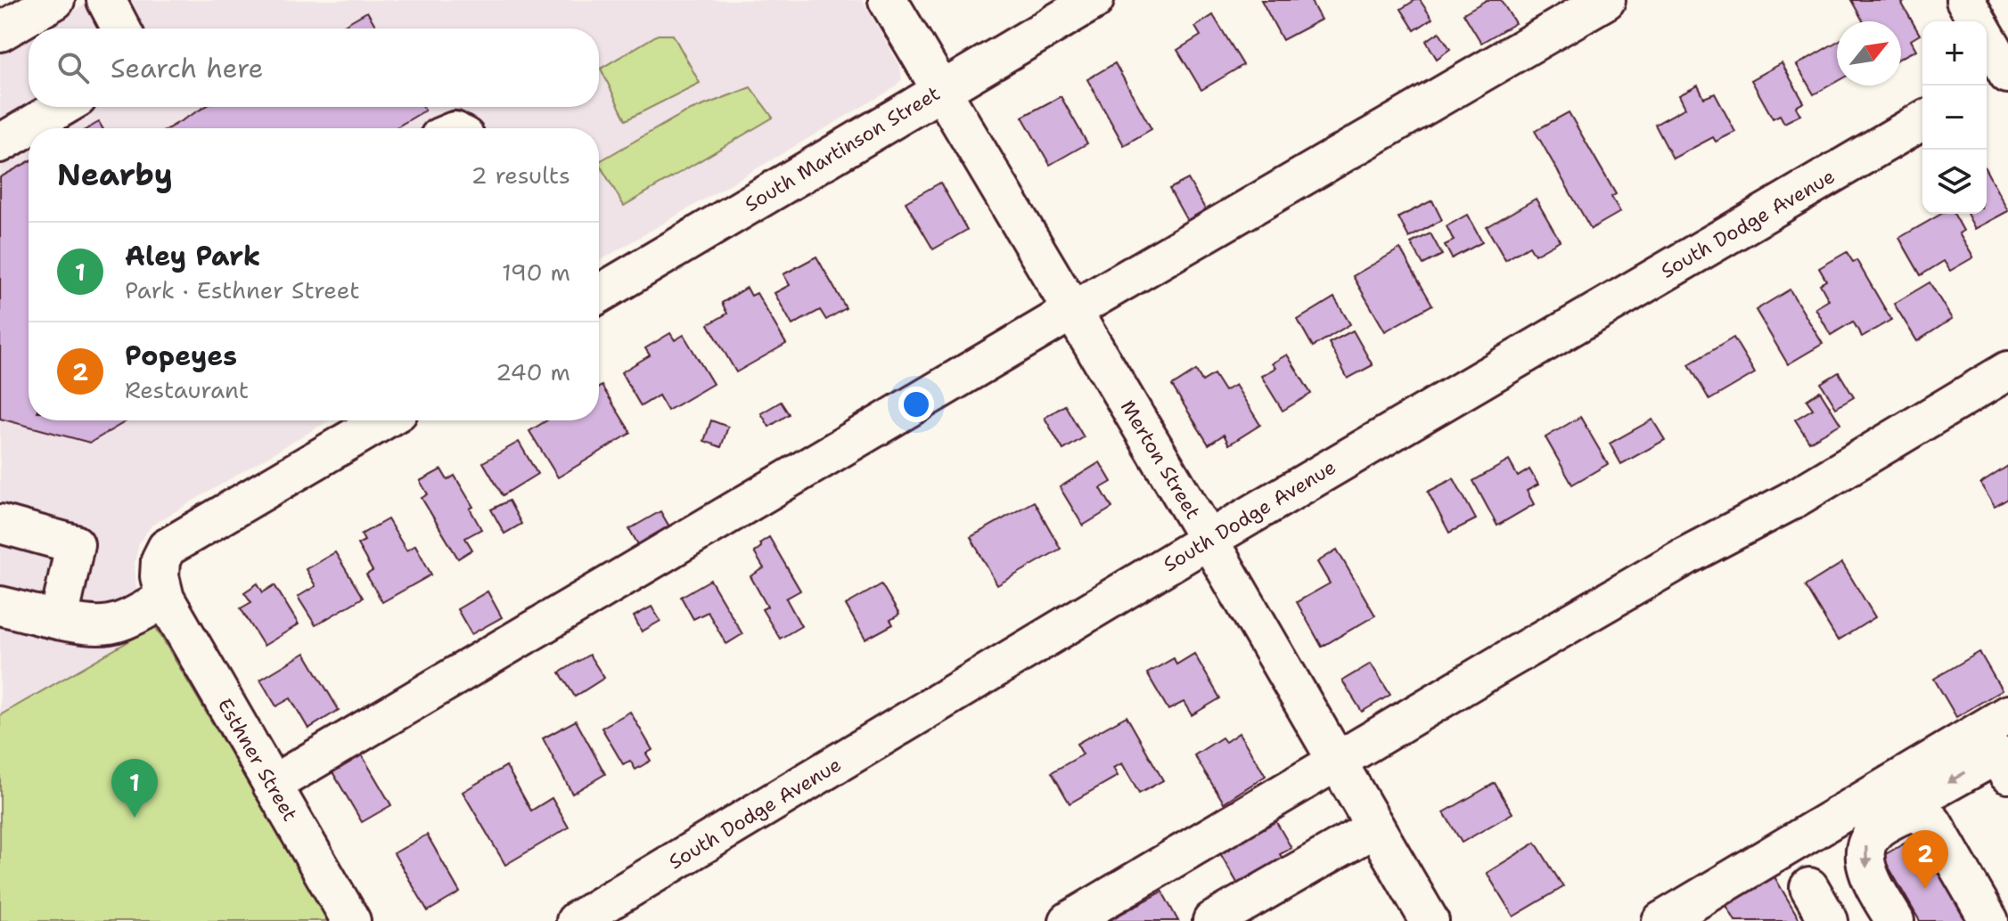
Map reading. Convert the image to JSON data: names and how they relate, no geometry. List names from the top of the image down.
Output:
{
  "streets": {
    "street": [
      "South Martinson Street",
      "South Dodge Avenue",
      "Merton Street",
      "Esthner Street"
    ]
  },
  "crossings": [
    ["South Martinson Street", "Merton Street"],
    ["South Dodge Avenue", "Merton Street"]
  ],
  "north": "top right",
  "page": {
    "map_buttons": ["+", "−"],
    "search": "Search here",
    "heading": ["Nearby", "2 results"],
    "list": [
      {
        "mark": "1",
        "name": "Aley Park",
        "note": "Park · Esthner Street",
        "value": "190 m"
      },
      {
        "mark": "2",
        "name": "Popeyes",
        "note": "Restaurant",
        "value": "240 m"
      }
    ],
    "pins": ["1", "2"]
  }
}
